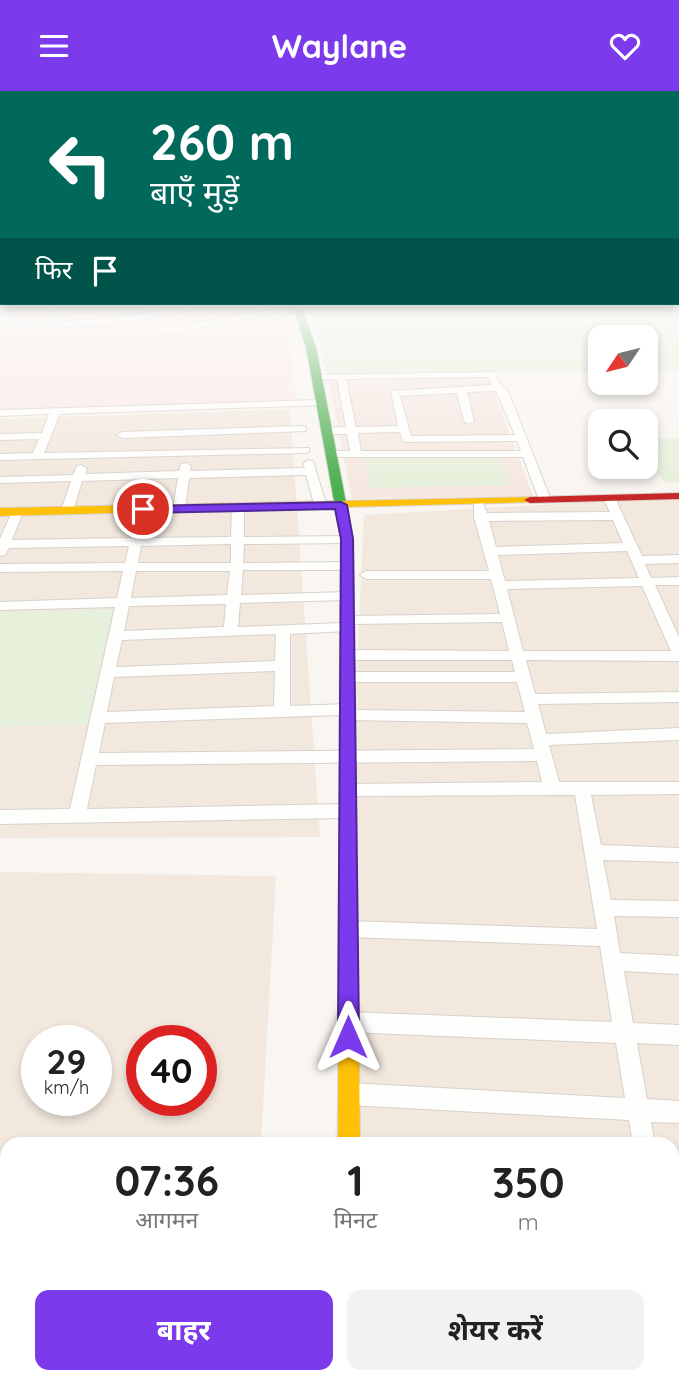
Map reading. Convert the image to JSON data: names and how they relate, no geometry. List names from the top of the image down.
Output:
{
  "north": "bottom left",
  "page": {
    "header": "Waylane",
    "turn": ["260 m", "बाएँ मुड़ें"],
    "then": "फिर",
    "speed": "29 km/h",
    "limit": "40",
    "eta": [
      "07:36",
      "आगमन",
      "1",
      "मिनट",
      "350",
      "m"
    ],
    "buttons": ["बाहर", "शेयर करें"]
  }
}
